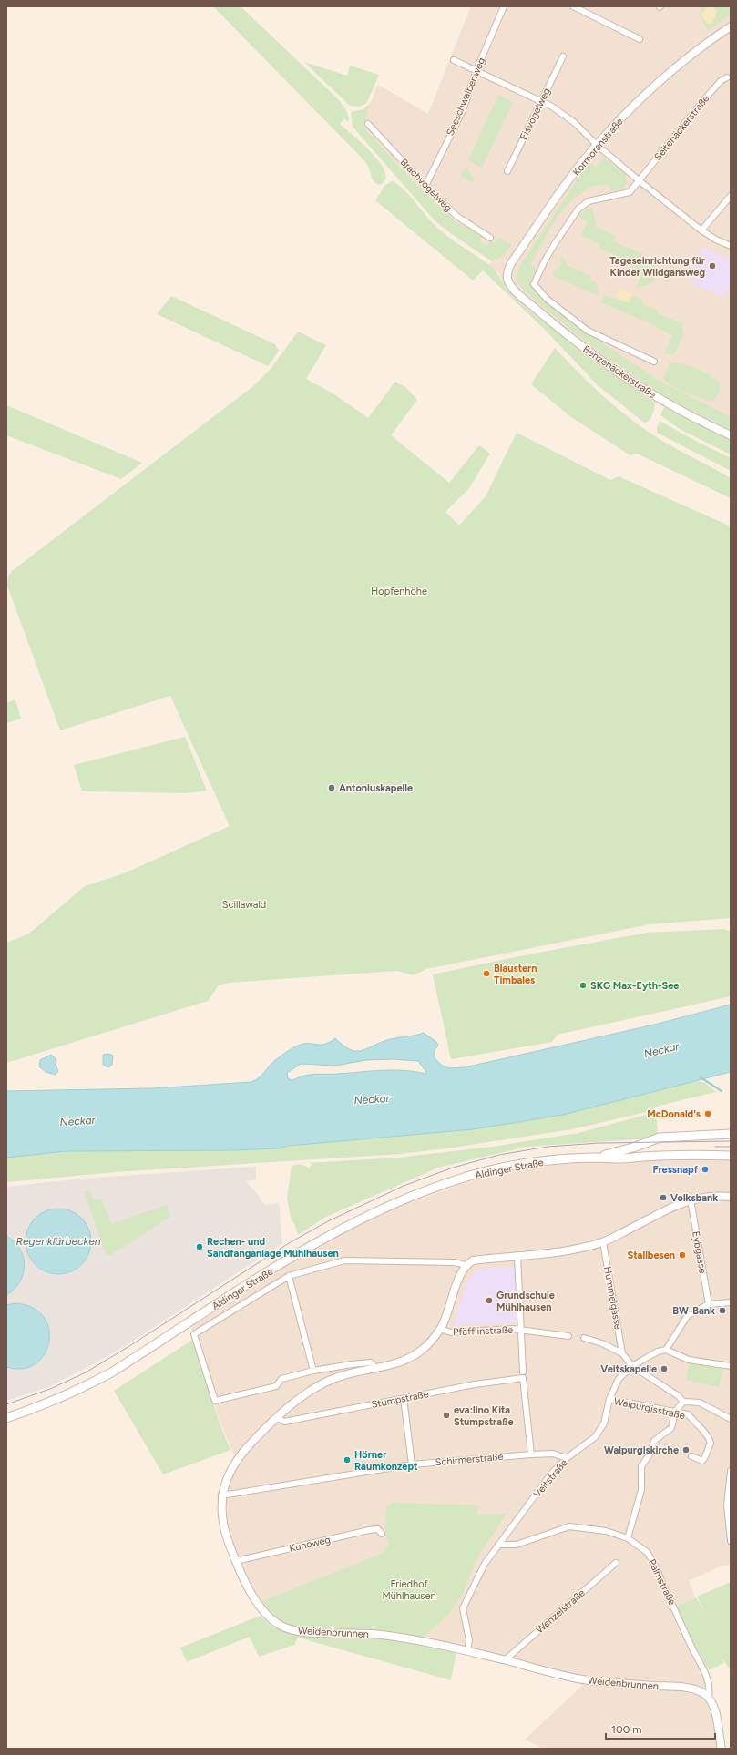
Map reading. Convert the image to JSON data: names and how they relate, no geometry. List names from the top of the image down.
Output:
{
  "streets": {
    "main road": ["Aldinger Straße"],
    "street": [
      "Seeschwalbenweg",
      "Eisvogelweg",
      "Seitenäckerstraße",
      "Kormoranstraße",
      "Brachvogelweg",
      "Benzenäckerstraße",
      "Eybgasse",
      "Hummelgasse",
      "Pfäfflinstraße",
      "Stumpstraße",
      "Walpurgisstraße",
      "Schirmerstraße",
      "Veitstraße",
      "Kunoweg",
      "Palmstraße",
      "Wenzelstraße",
      "Weidenbrunnen"
    ]
  },
  "crossings": [
    ["Seeschwalbenweg", "Brachvogelweg"],
    ["Kormoranstraße", "Benzenäckerstraße"],
    ["Aldinger Straße", "Eybgasse"],
    ["Aldinger Straße", "Hummelgasse"],
    ["Aldinger Straße", "Weidenbrunnen"],
    ["Pfäfflinstraße", "Weidenbrunnen"],
    ["Stumpstraße", "Weidenbrunnen"],
    ["Walpurgisstraße", "Veitstraße"],
    ["Schirmerstraße", "Veitstraße"],
    ["Schirmerstraße", "Weidenbrunnen"],
    ["Veitstraße", "Palmstraße"],
    ["Veitstraße", "Weidenbrunnen"],
    ["Kunoweg", "Weidenbrunnen"],
    ["Palmstraße", "Weidenbrunnen"],
    ["Wenzelstraße", "Weidenbrunnen"]
  ],
  "water": ["Neckar", "Regenklärbecken"],
  "parks": ["Hopfenhöhe", "Scillawald", "Friedhof Mühlhausen"],
  "places": [
    "Tageseinrichtung für Kinder Wildgansweg",
    "Antoniuskapelle",
    "Blaustern Timbales",
    "SKG Max-Eyth-See",
    "McDonald's",
    "Fressnapf",
    "Volksbank",
    "Rechen- und Sandfanganlage Mühlhausen",
    "Stallbesen",
    "Grundschule Mühlhausen",
    "BW-Bank",
    "Veitskapelle",
    "eva:lino Kita Stumpstraße",
    "Walpurgiskirche",
    "Hörner Raumkonzept"
  ],
  "scale_bar": "100 m"
}
